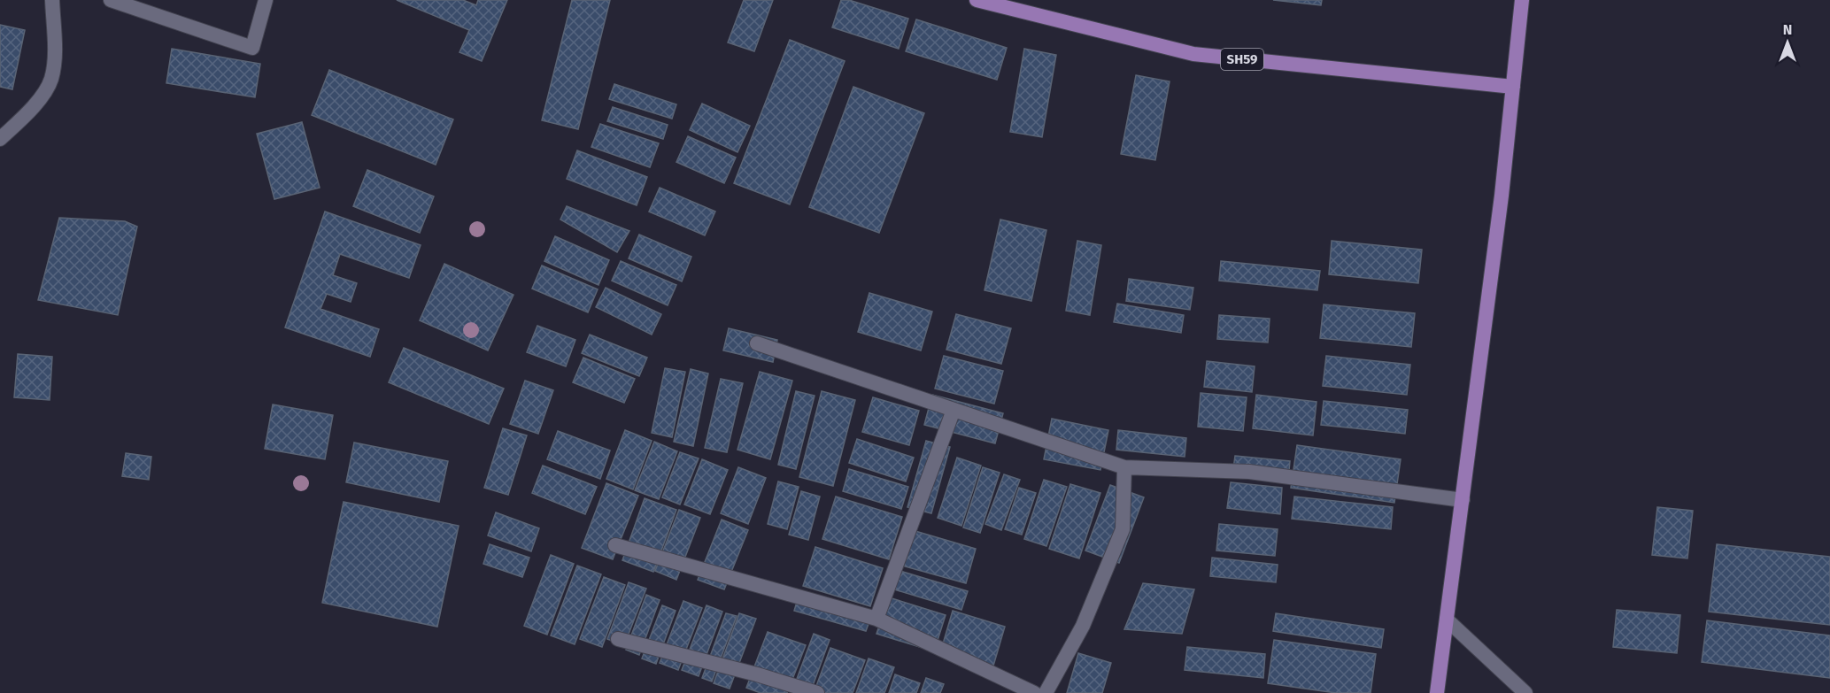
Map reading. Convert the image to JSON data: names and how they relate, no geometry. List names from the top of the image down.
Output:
{
  "streets": {
    "main road": ["SH59"]
  },
  "north": "top"
}
